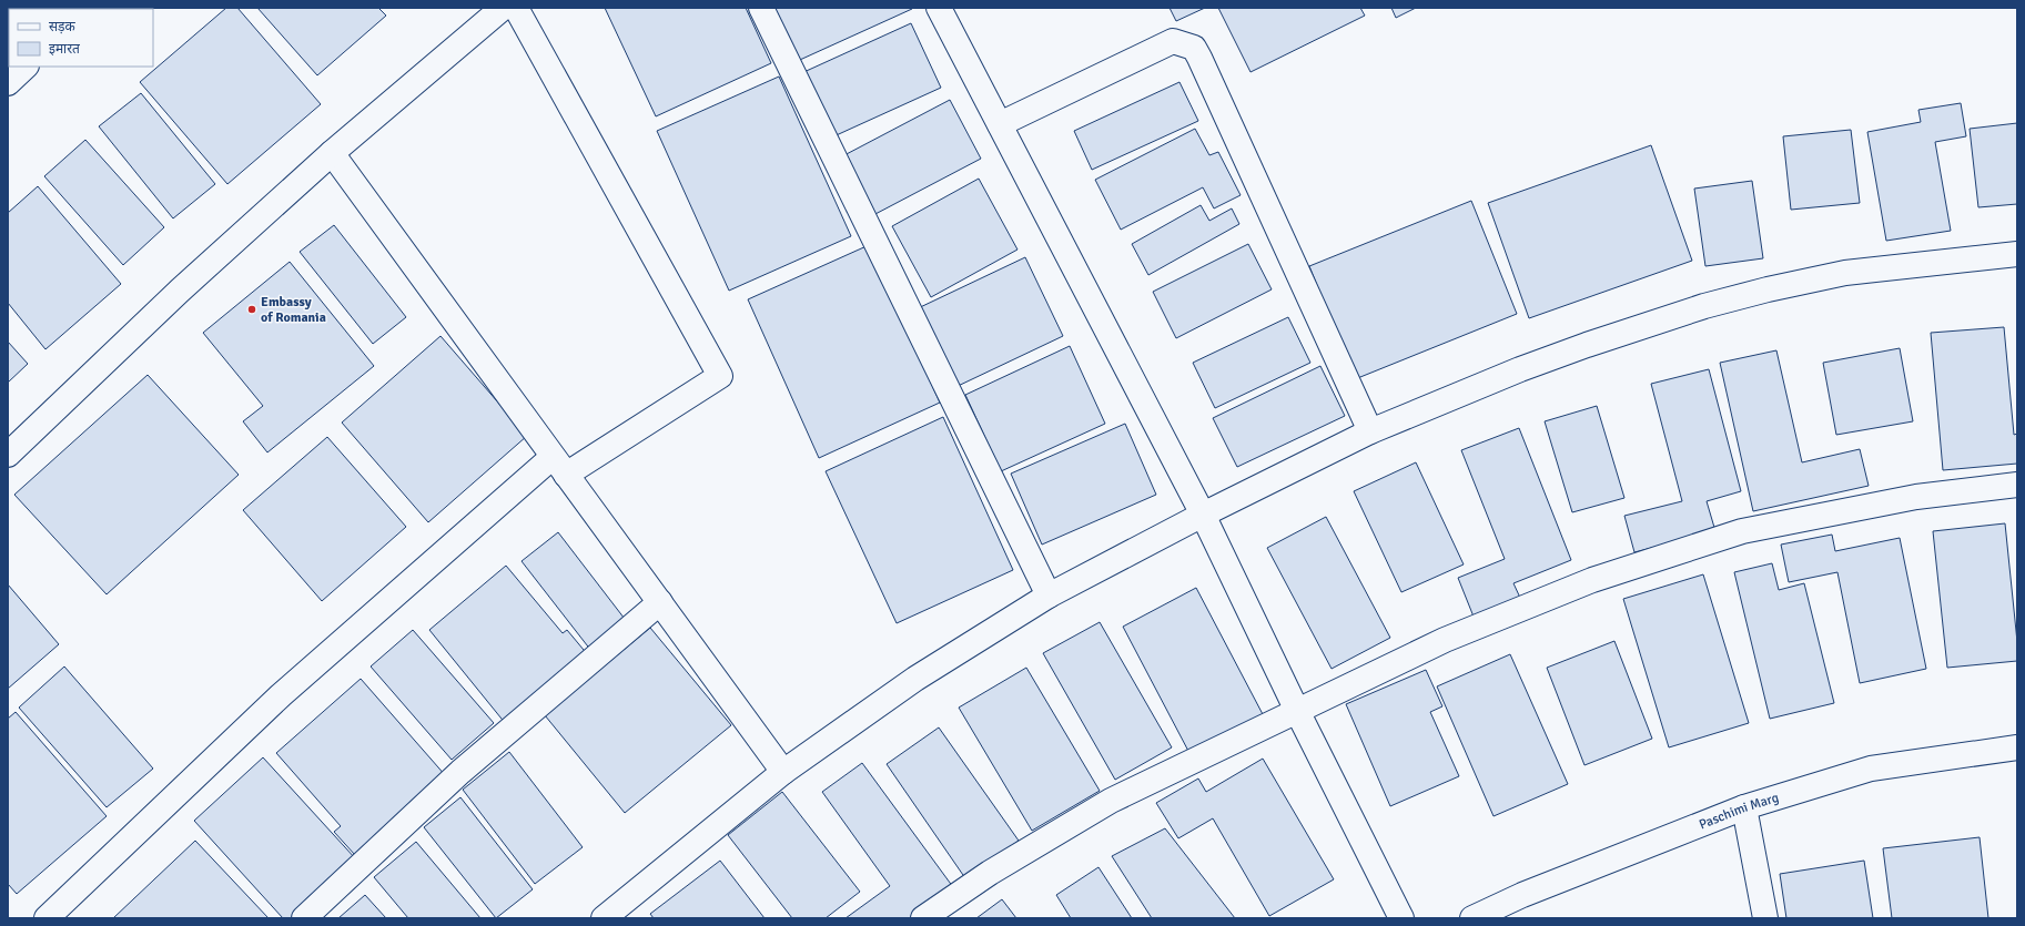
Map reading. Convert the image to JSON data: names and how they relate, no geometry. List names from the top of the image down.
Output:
{
  "streets": {
    "street": ["Paschimi Marg"]
  },
  "places": ["Embassy of Romania"],
  "legend": ["सड़क", "इमारत"]
}
